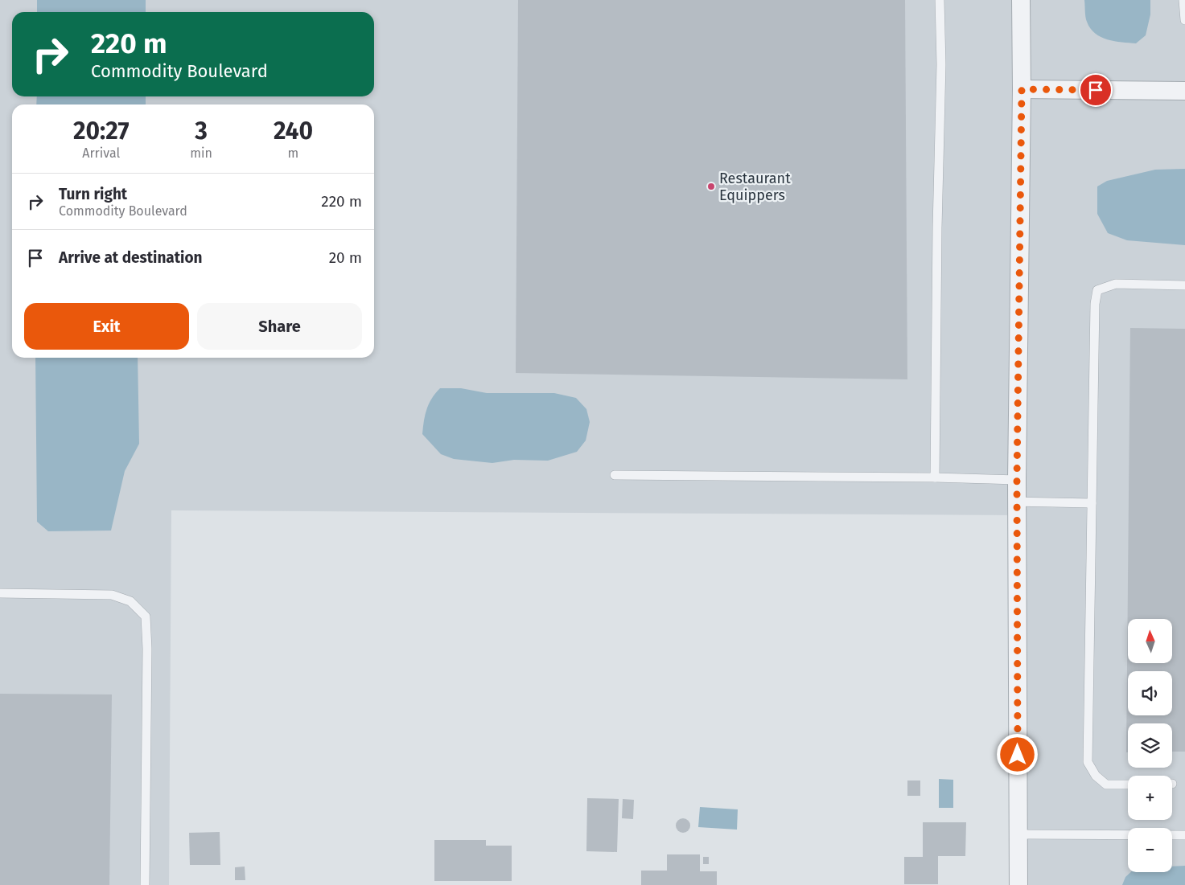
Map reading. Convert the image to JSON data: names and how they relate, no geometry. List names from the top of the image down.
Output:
{
  "places": ["Restaurant Equippers"],
  "north": "top",
  "page": {
    "turn": ["220 m", "Commodity Boulevard"],
    "eta": [
      "20:27",
      "Arrival",
      "3",
      "min",
      "240",
      "m"
    ],
    "list": [
      {
        "name": "Turn right",
        "note": "Commodity Boulevard",
        "value": "220 m"
      },
      {
        "name": "Arrive at destination",
        "value": "20 m"
      }
    ],
    "buttons": ["Exit", "Share"],
    "map_buttons": ["+", "−"]
  }
}
